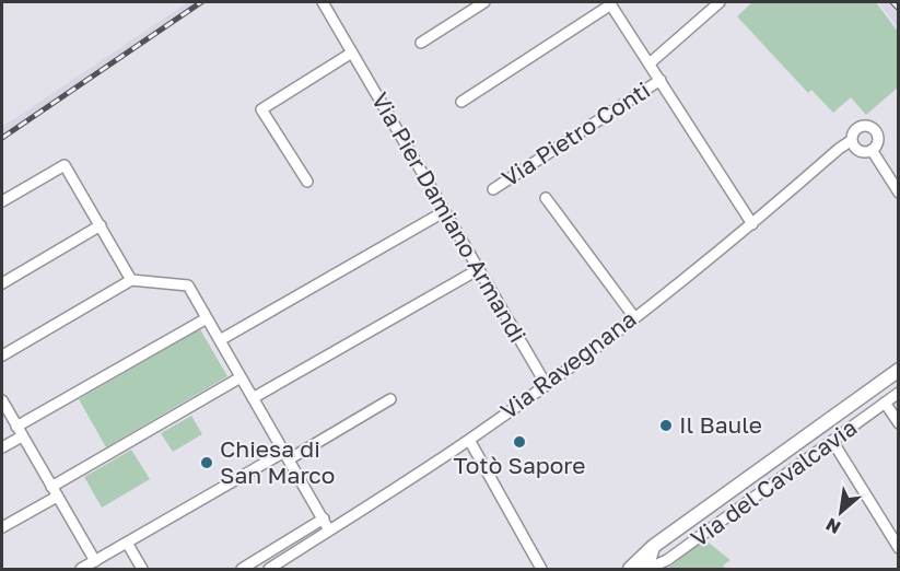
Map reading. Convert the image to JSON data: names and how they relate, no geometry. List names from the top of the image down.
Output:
{
  "streets": {
    "main road": ["Via del Cavalcavia"],
    "street": ["Via Pietro Conti", "Via Pier Damiano Armandi", "Via Ravegnana"]
  },
  "crossings": [
    ["Via Pier Damiano Armandi", "Via Ravegnana"]
  ],
  "places": ["Il Baule", "Totò Sapore", "Chiesa di San Marco"],
  "north": "bottom left"
}
